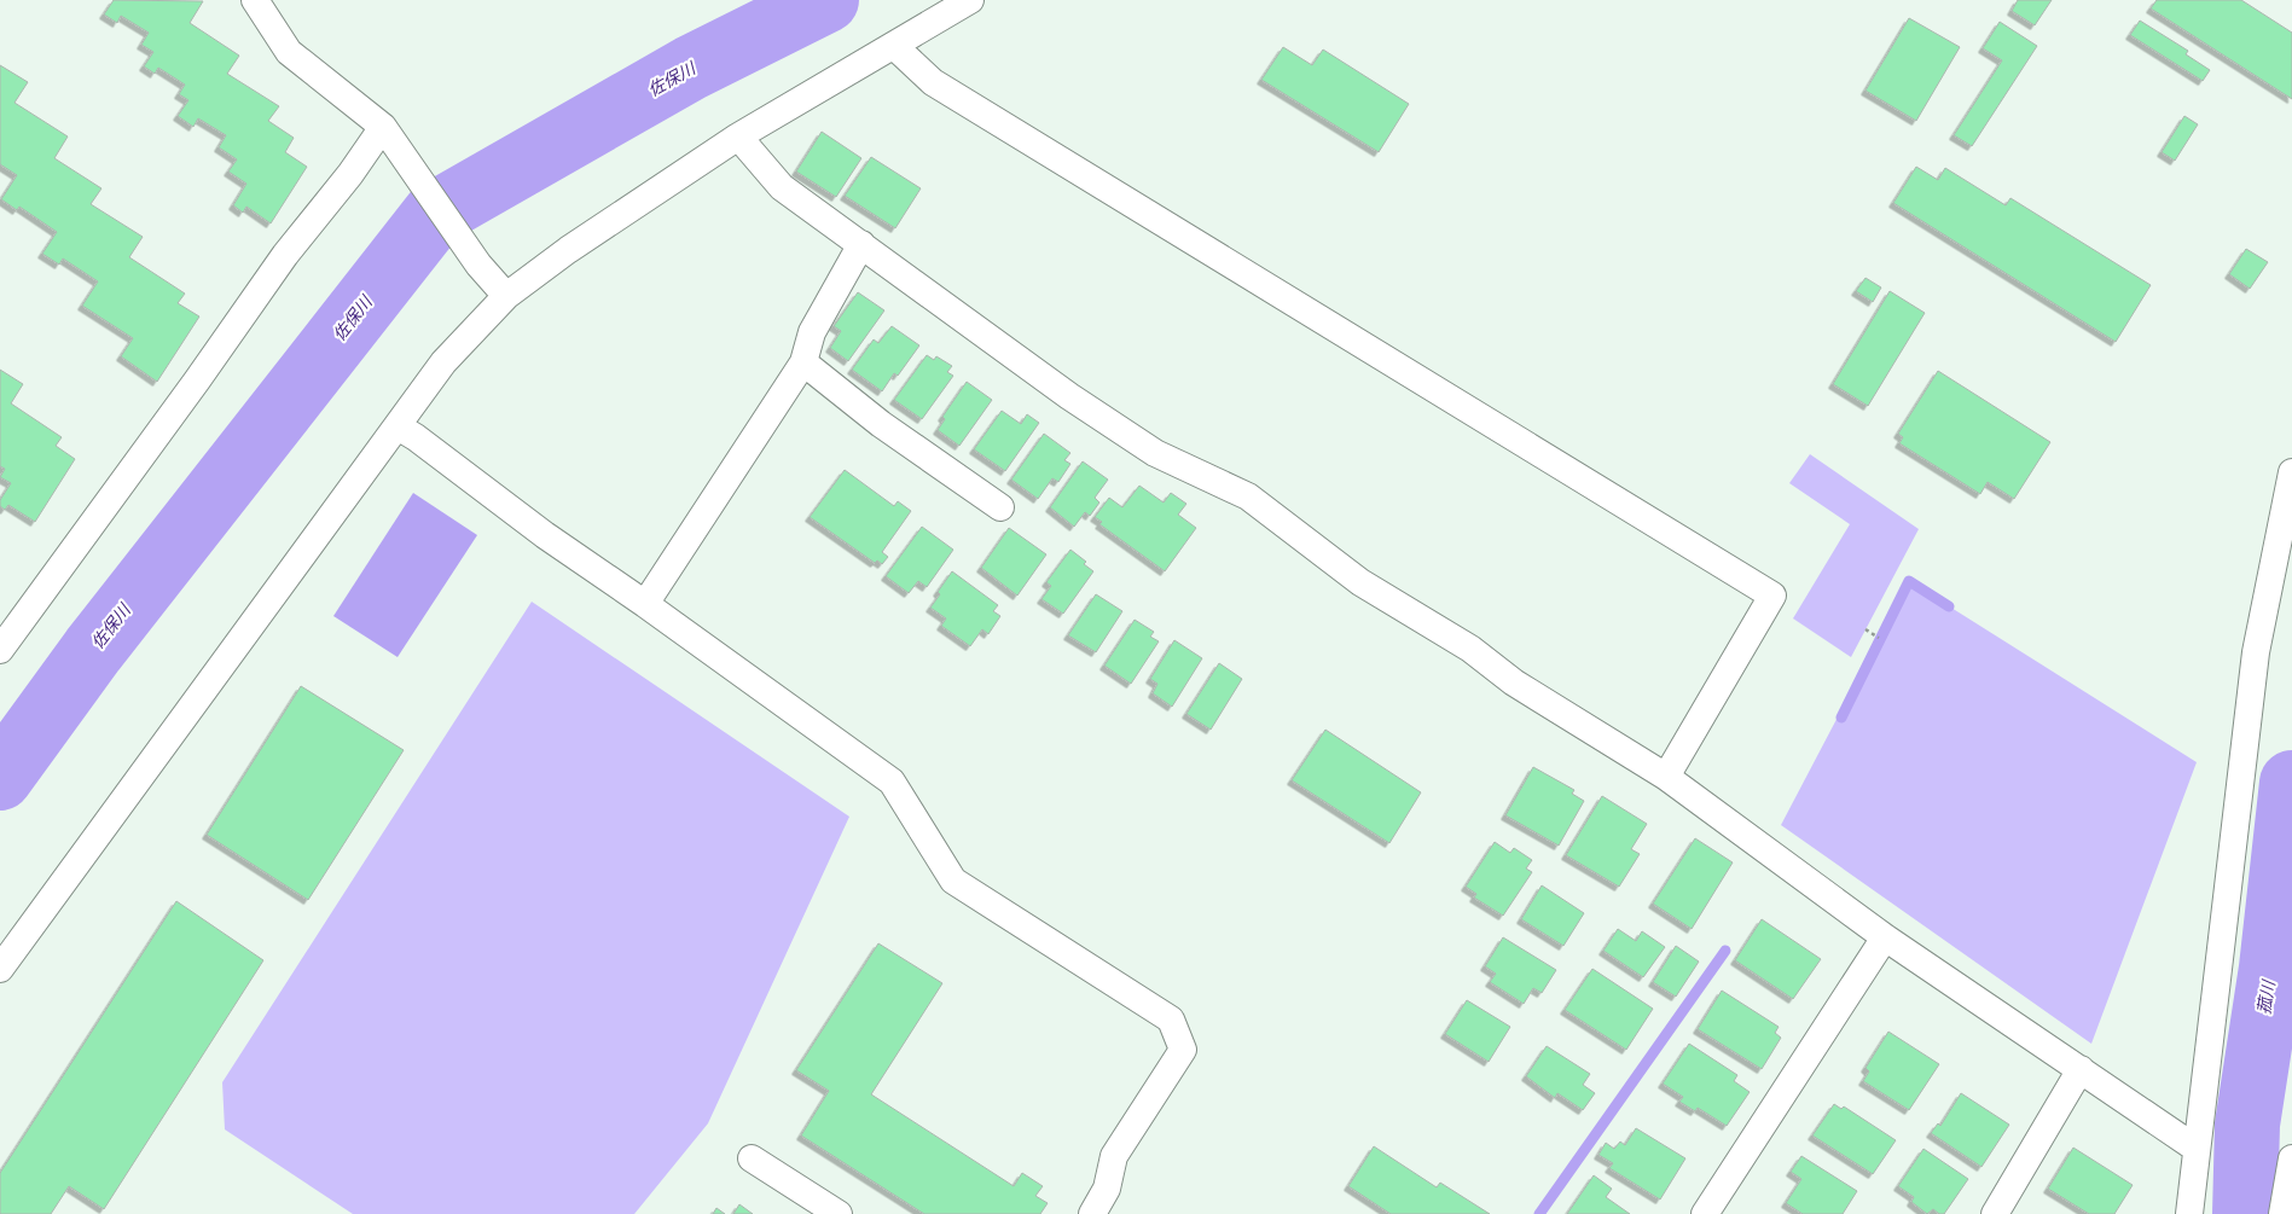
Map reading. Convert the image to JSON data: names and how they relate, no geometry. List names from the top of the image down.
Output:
{
  "water": ["佐保川", "菰川"]
}
